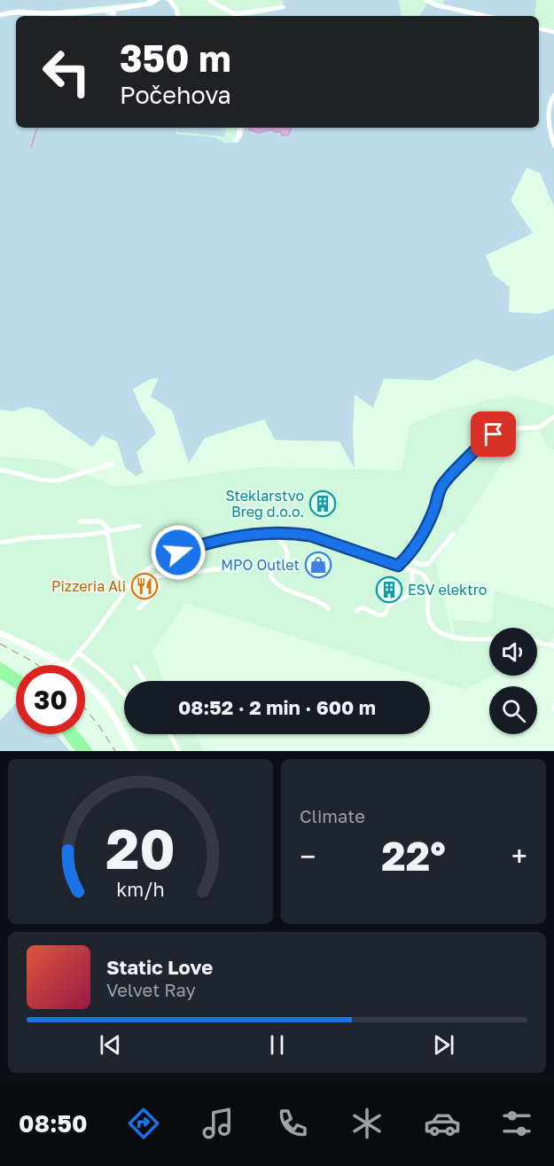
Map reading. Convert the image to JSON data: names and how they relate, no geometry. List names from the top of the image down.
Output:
{
  "places": {
    "building": ["Steklarstvo Breg d.o.o.", "ESV elektro"],
    "shop": ["MPO Outlet"],
    "restaurant": ["Pizzeria Ali"]
  },
  "page": {
    "turn": ["350 m", "Počehova"],
    "limit": "30",
    "trip": "08:52 · 2 min · 600 m",
    "tile": "Climate",
    "heat": ["−", "22°", "+"],
    "song": ["Static Love", "Velvet Ray"],
    "tabs": "08:50",
    "gauge": ["20", "km/h"]
  }
}
